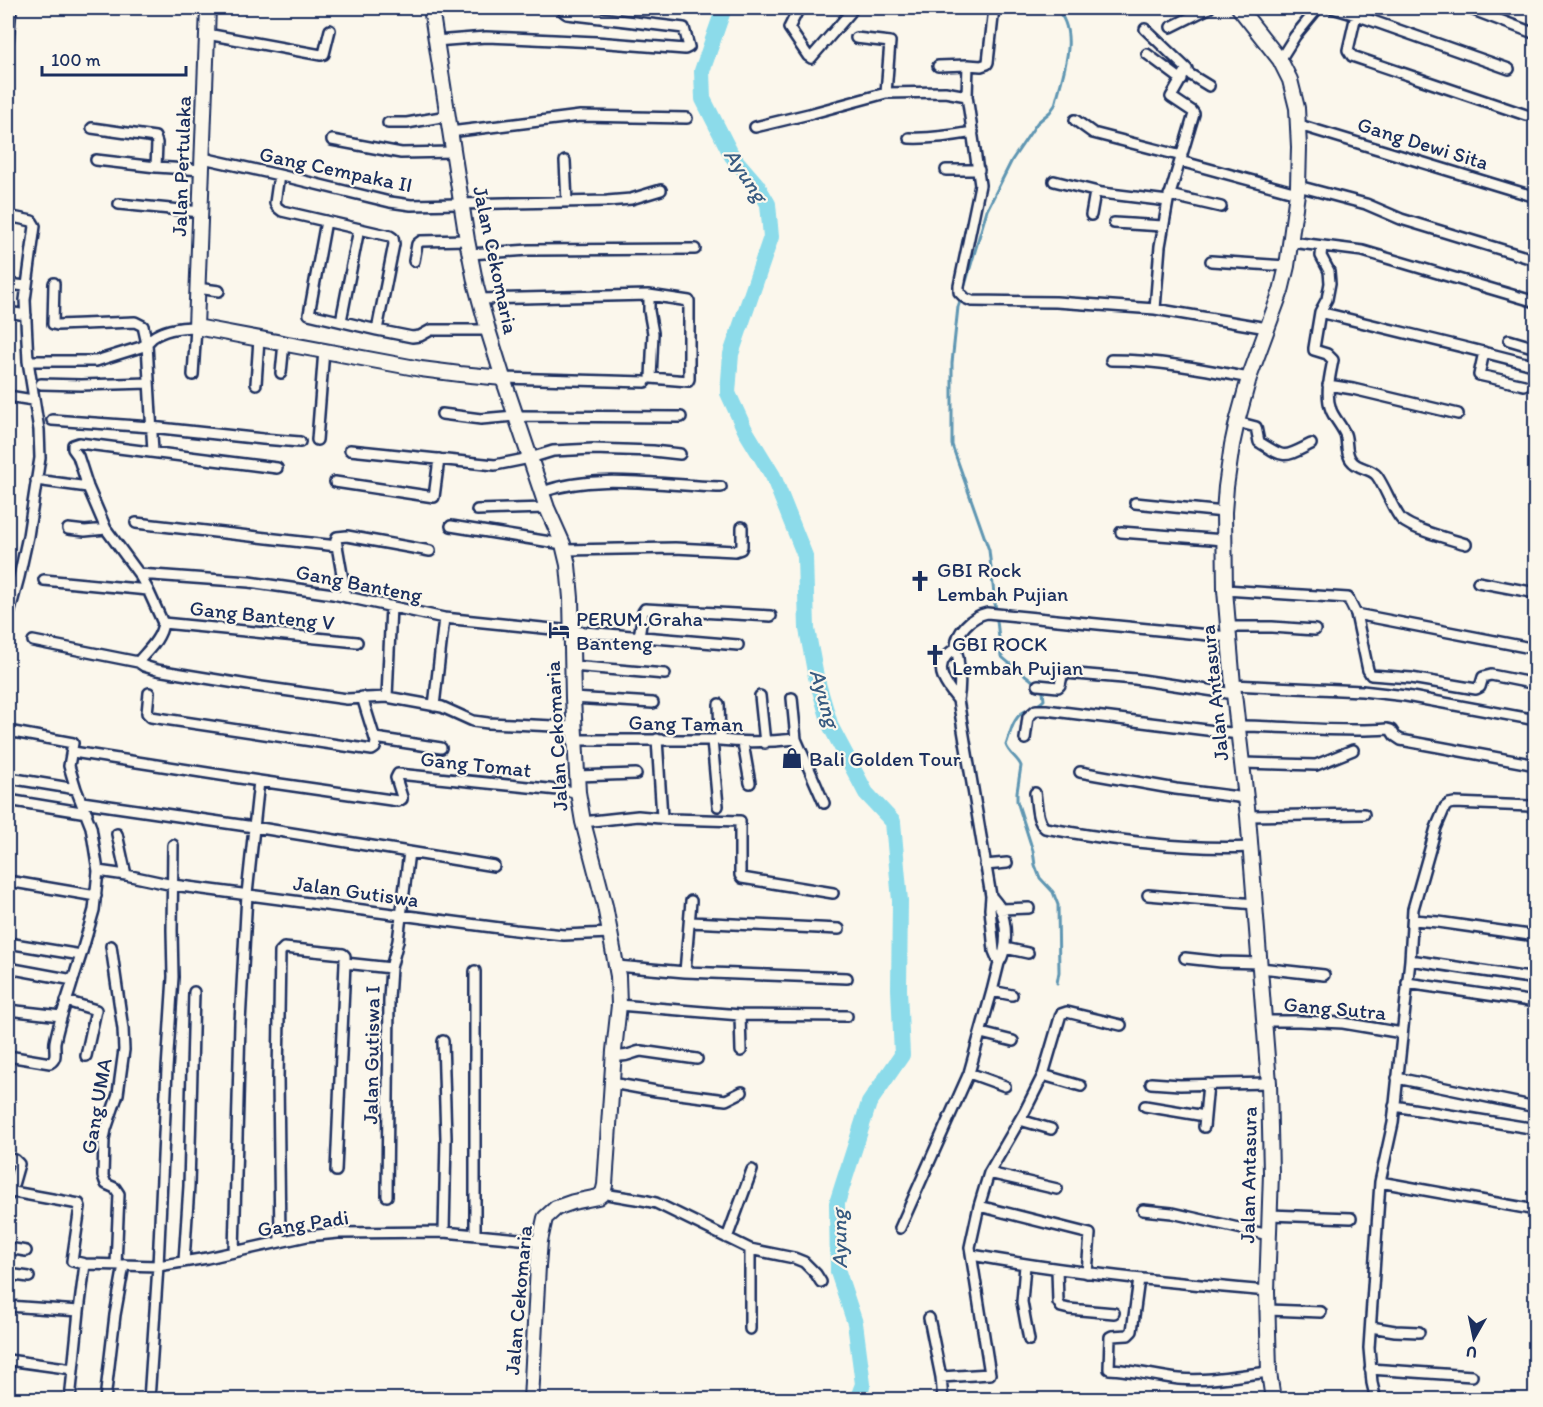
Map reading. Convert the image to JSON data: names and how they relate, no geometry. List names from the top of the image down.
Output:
{
  "streets": {
    "street": [
      "Gang Dewi Sita",
      "Jalan Pertulaka",
      "Gang Cempaka II",
      "Jalan Cekomaria",
      "Gang Banteng",
      "Gang Banteng V",
      "Jalan Antasura",
      "Gang Taman",
      "Gang Tomat",
      "Jalan Gutiswa",
      "Gang Sutra",
      "Jalan Gutiswa I",
      "Gang UMA",
      "Gang Padi"
    ]
  },
  "crossings": [
    ["Gang Dewi Sita", "Jalan Antasura"],
    ["Jalan Pertulaka", "Gang Cempaka II"],
    ["Gang Cempaka II", "Jalan Cekomaria"],
    ["Jalan Cekomaria", "Gang Banteng"],
    ["Jalan Cekomaria", "Gang Taman"],
    ["Jalan Cekomaria", "Gang Tomat"],
    ["Jalan Cekomaria", "Jalan Gutiswa"],
    ["Jalan Cekomaria", "Gang Padi"],
    ["Jalan Antasura", "Gang Sutra"],
    ["Jalan Gutiswa", "Jalan Gutiswa I"],
    ["Gang UMA", "Gang Padi"]
  ],
  "water": ["Ayung"],
  "places": {
    "church": ["GBI Rock Lembah Pujian", "GBI ROCK Lembah Pujian"],
    "hotel": ["PERUM.Graha Banteng"],
    "shop": ["Bali Golden Tour"]
  },
  "scale_bar": "100 m",
  "north": "bottom"
}
